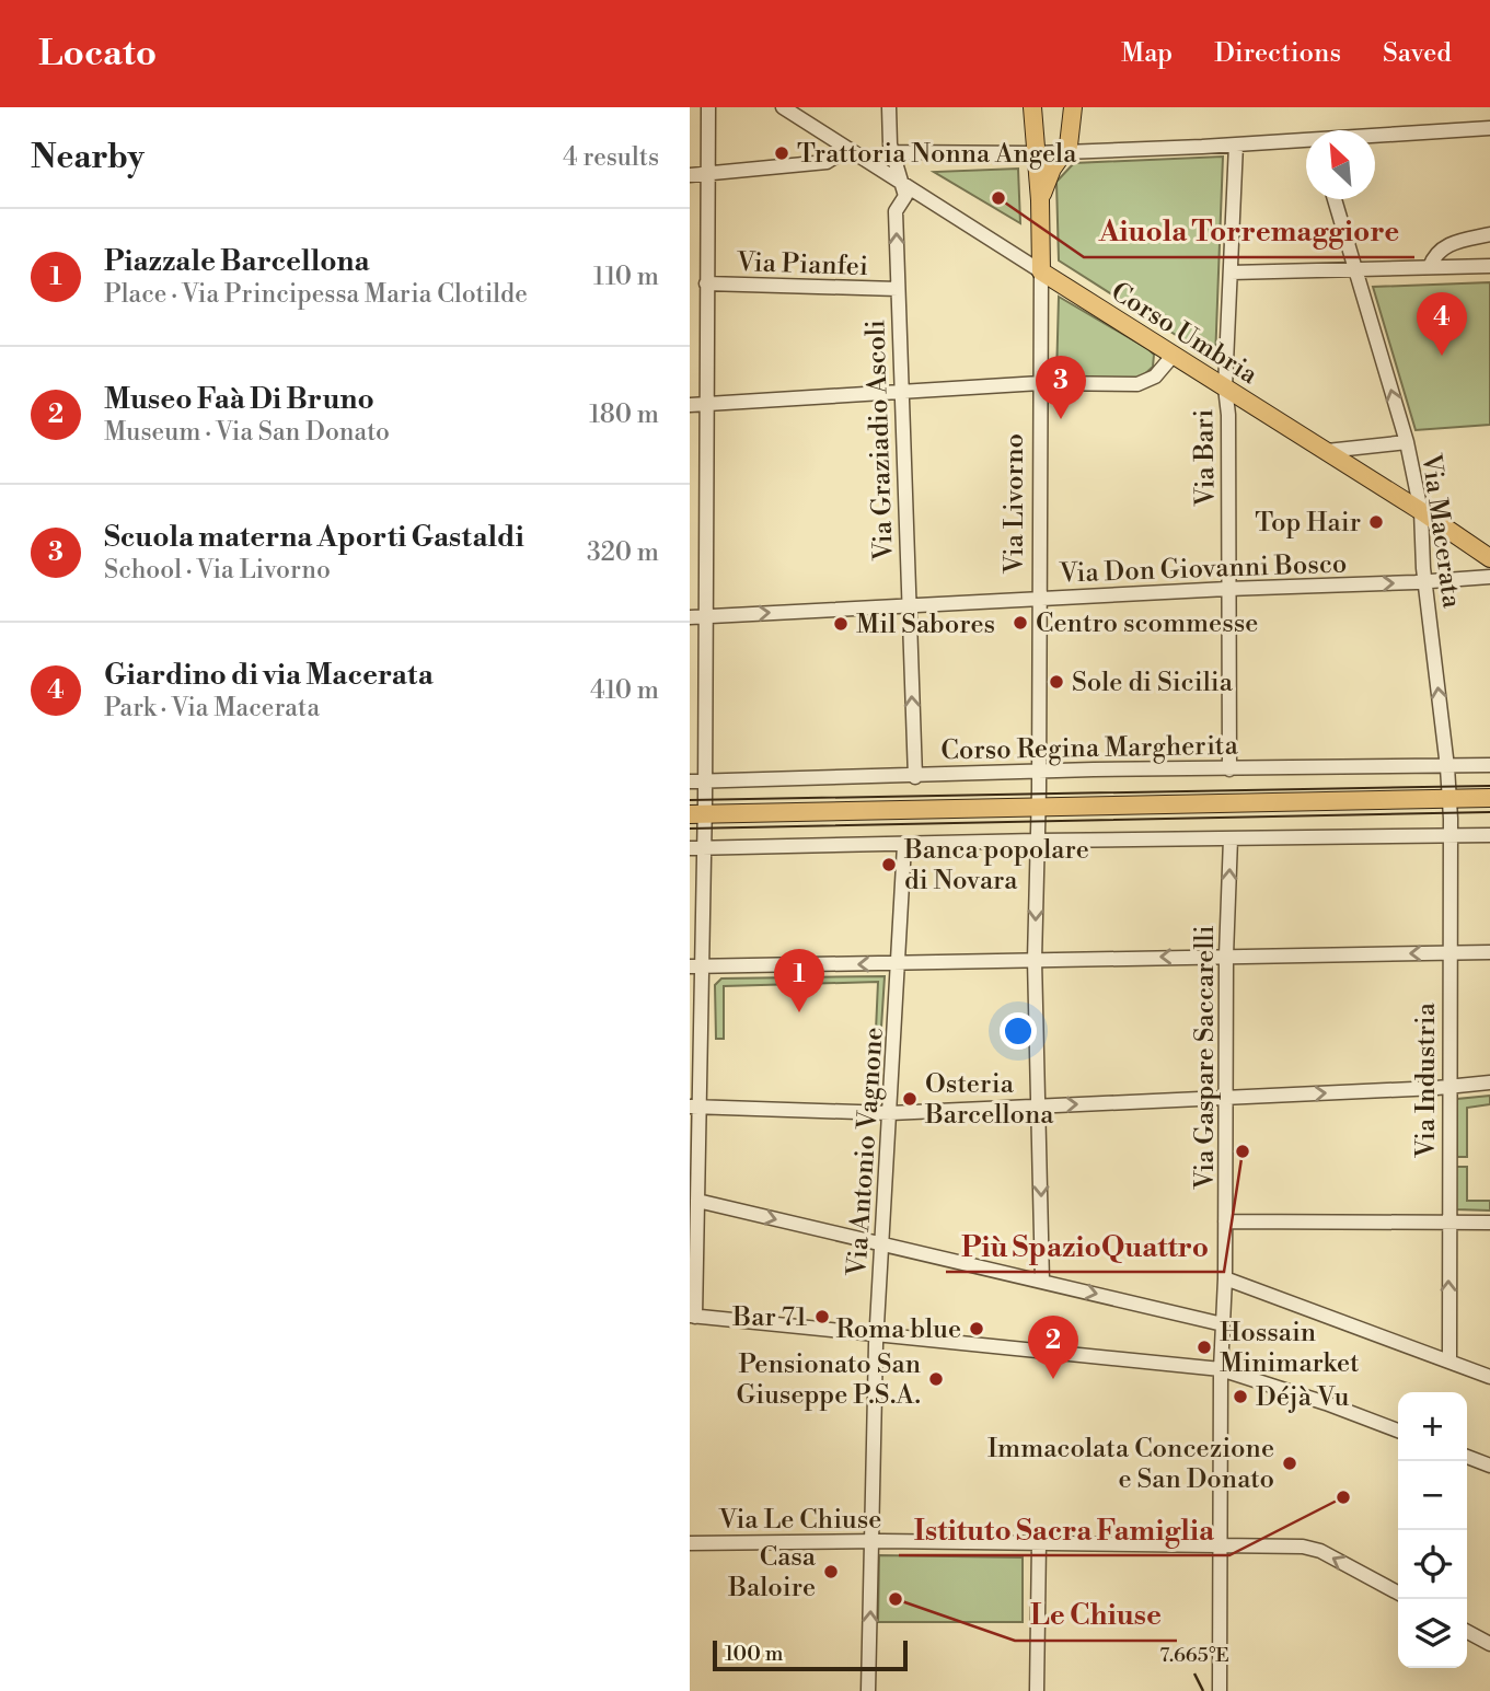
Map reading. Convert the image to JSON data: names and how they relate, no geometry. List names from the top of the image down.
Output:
{
  "streets": {
    "main road": ["Corso Umbria", "Via Livorno"],
    "street": [
      "Via Pianfei",
      "Via Graziadio Ascoli",
      "Via Bari",
      "Via Macerata",
      "Via Don Giovanni Bosco",
      "Corso Regina Margherita",
      "Via Gaspare Saccarelli",
      "Via Industria",
      "Via Antonio Vagnone",
      "Via Le Chiuse"
    ]
  },
  "crossings": [
    ["Via Pianfei", "Via Graziadio Ascoli"],
    ["Corso Umbria", "Via Graziadio Ascoli"],
    ["Corso Umbria", "Via Bari"],
    ["Corso Umbria", "Via Livorno"],
    ["Corso Umbria", "Via Macerata"],
    ["Via Graziadio Ascoli", "Via Don Giovanni Bosco"],
    ["Via Graziadio Ascoli", "Corso Regina Margherita"],
    ["Via Bari", "Via Don Giovanni Bosco"],
    ["Via Bari", "Corso Regina Margherita"],
    ["Via Livorno", "Via Don Giovanni Bosco"],
    ["Via Livorno", "Corso Regina Margherita"],
    ["Via Macerata", "Via Don Giovanni Bosco"],
    ["Via Macerata", "Corso Regina Margherita"],
    ["Via Macerata", "Via Industria"],
    ["Via Gaspare Saccarelli", "Via Le Chiuse"],
    ["Via Antonio Vagnone", "Via Le Chiuse"]
  ],
  "one_way": ["Via Graziadio Ascoli", "Via Macerata", "Via Don Giovanni Bosco"],
  "places": [
    "Trattoria Nonna Angela",
    "Aiuola Torremaggiore",
    "Top Hair",
    "Centro scommesse",
    "Mil Sabores",
    "Sole di Sicilia",
    "Banca popolare di Novara",
    "Osteria Barcellona",
    "Più SpazioQuattro",
    "Bar 71",
    "Roma blue",
    "Hossain Minimarket",
    "Pensionato San Giuseppe P.S.A.",
    "Déjà Vu",
    "Immacolata Concezione e San Donato",
    "Istituto Sacra Famiglia",
    "Casa Baloire",
    "Le Chiuse"
  ],
  "scale_bar": "100 m",
  "north": "top left",
  "page": {
    "header": "Locato",
    "nav": ["Map", "Directions", "Saved"],
    "heading": ["Nearby", "4 results"],
    "list": [
      {
        "mark": "1",
        "name": "Piazzale Barcellona",
        "note": "Place · Via Principessa Maria Clotilde",
        "value": "110 m"
      },
      {
        "mark": "2",
        "name": "Museo Faà Di Bruno",
        "note": "Museum · Via San Donato",
        "value": "180 m"
      },
      {
        "mark": "3",
        "name": "Scuola materna Aporti Gastaldi",
        "note": "School · Via Livorno",
        "value": "320 m"
      },
      {
        "mark": "4",
        "name": "Giardino di via Macerata",
        "note": "Park · Via Macerata",
        "value": "410 m"
      }
    ],
    "pins": [
      "4",
      "3",
      "1",
      "2"
    ],
    "map_buttons": ["+", "−"],
    "scale": "100 m"
  },
  "coordinates": ["7.665°E"]
}
